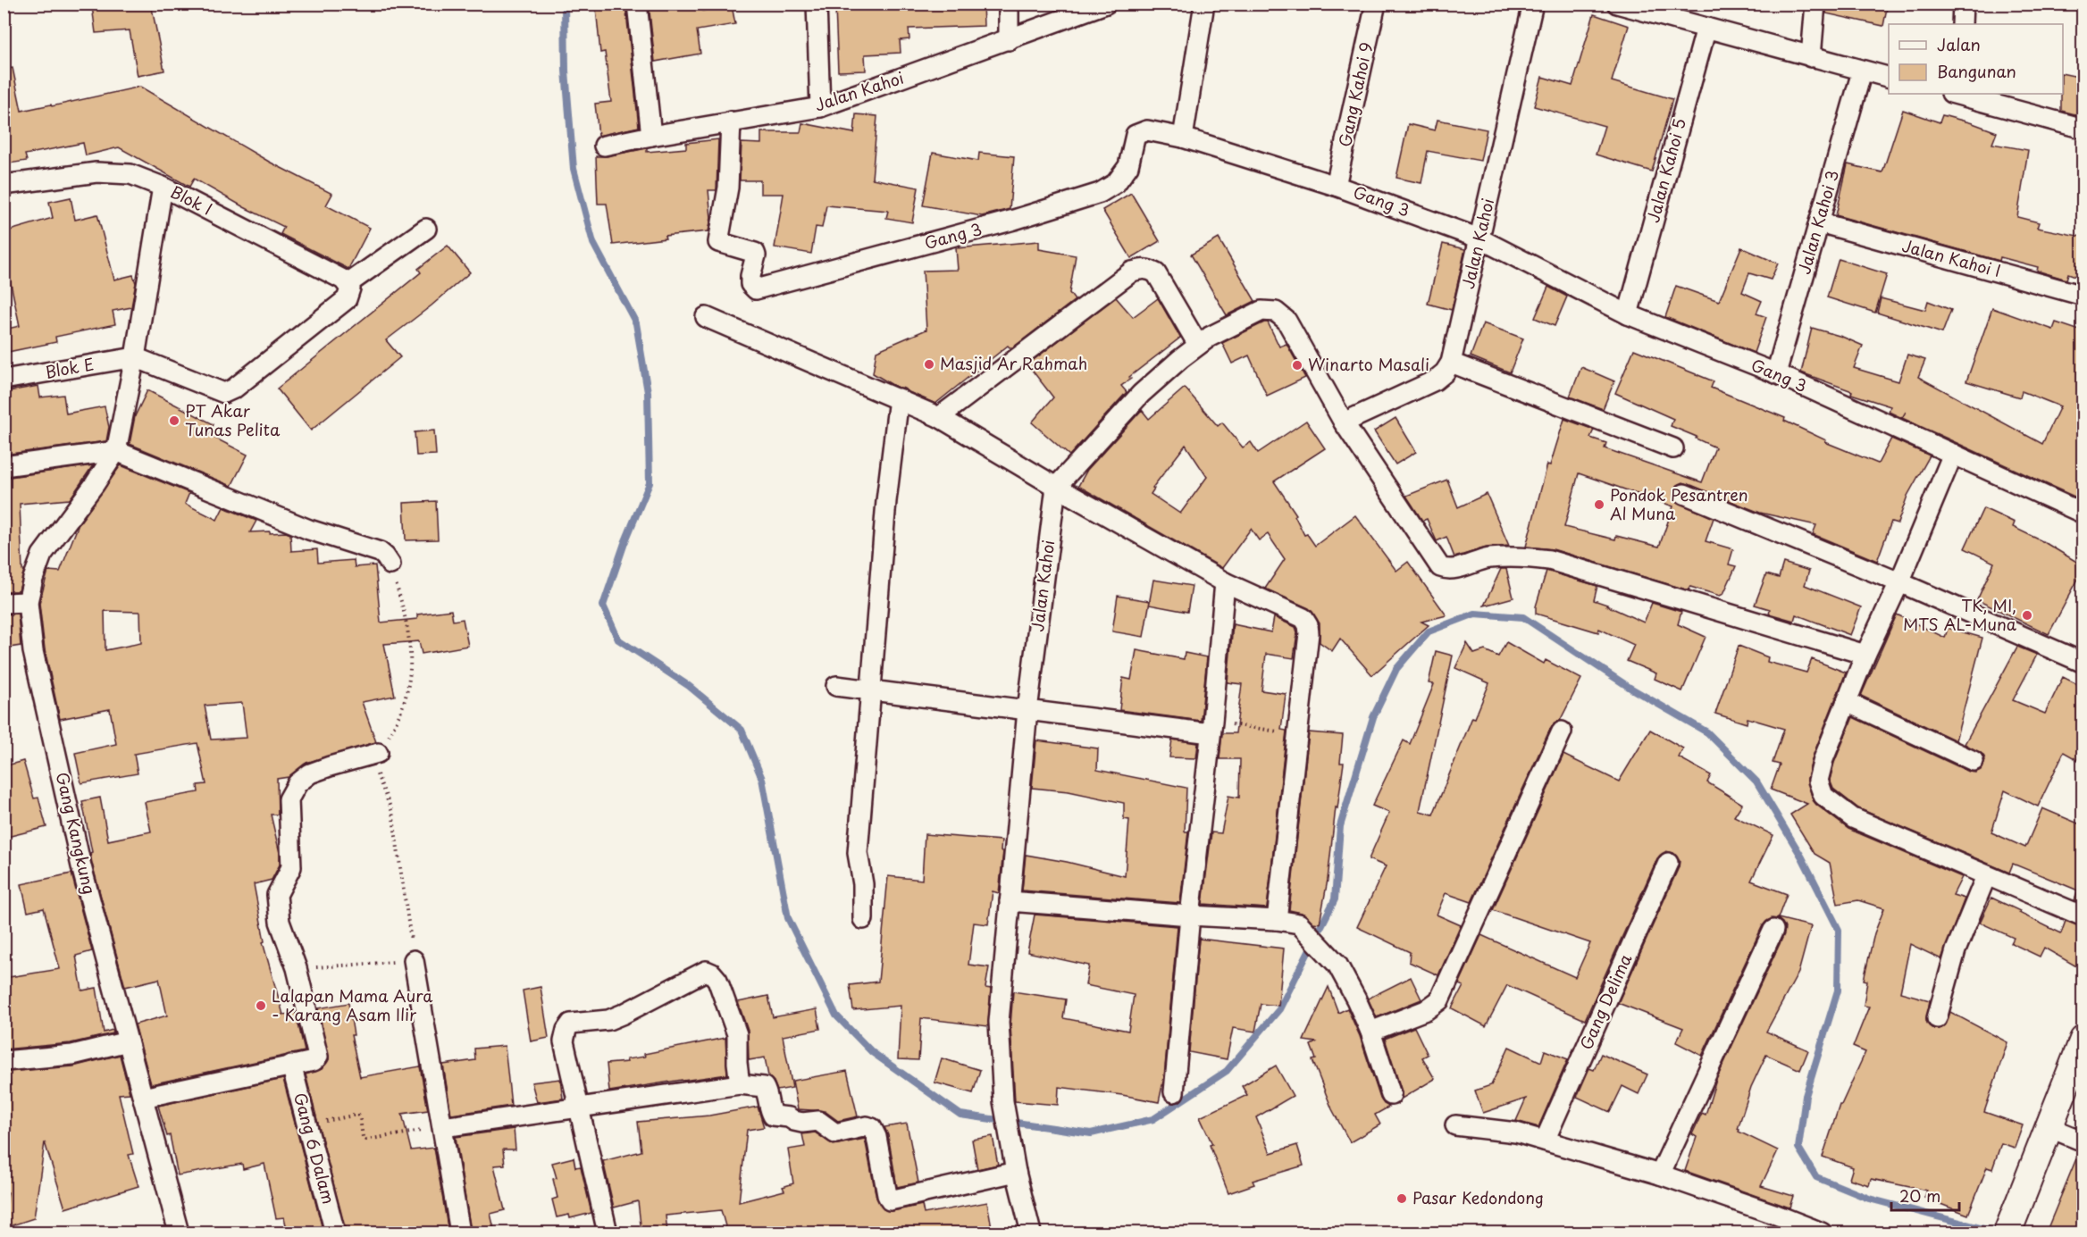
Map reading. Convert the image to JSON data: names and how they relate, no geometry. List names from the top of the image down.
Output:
{
  "streets": {
    "street": [
      "Jalan Kahoi",
      "Gang Kahoi 9",
      "Jalan Kahoi 5",
      "Blok I",
      "Gang 3",
      "Jalan Kahoi 3",
      "Jalan Kahoi I",
      "Blok E",
      "Gang Kangkung",
      "Gang Delima",
      "Gang 6 Dalam"
    ]
  },
  "crossings": [
    ["Jalan Kahoi", "Gang 3"],
    ["Gang Kahoi 9", "Gang 3"],
    ["Jalan Kahoi 5", "Gang 3"],
    ["Gang 3", "Jalan Kahoi 3"],
    ["Jalan Kahoi 3", "Jalan Kahoi I"]
  ],
  "places": [
    "Masjid Ar Rahmah",
    "Winarto Masali",
    "PT Akar Tunas Pelita",
    "Pondok Pesantren Al Muna",
    "TK, MI, MTS AL-Muna",
    "Lalapan Mama Aura - Karang Asam Ilir",
    "Pasar Kedondong"
  ],
  "legend": ["Jalan", "Bangunan"],
  "scale_bar": "20 m"
}
